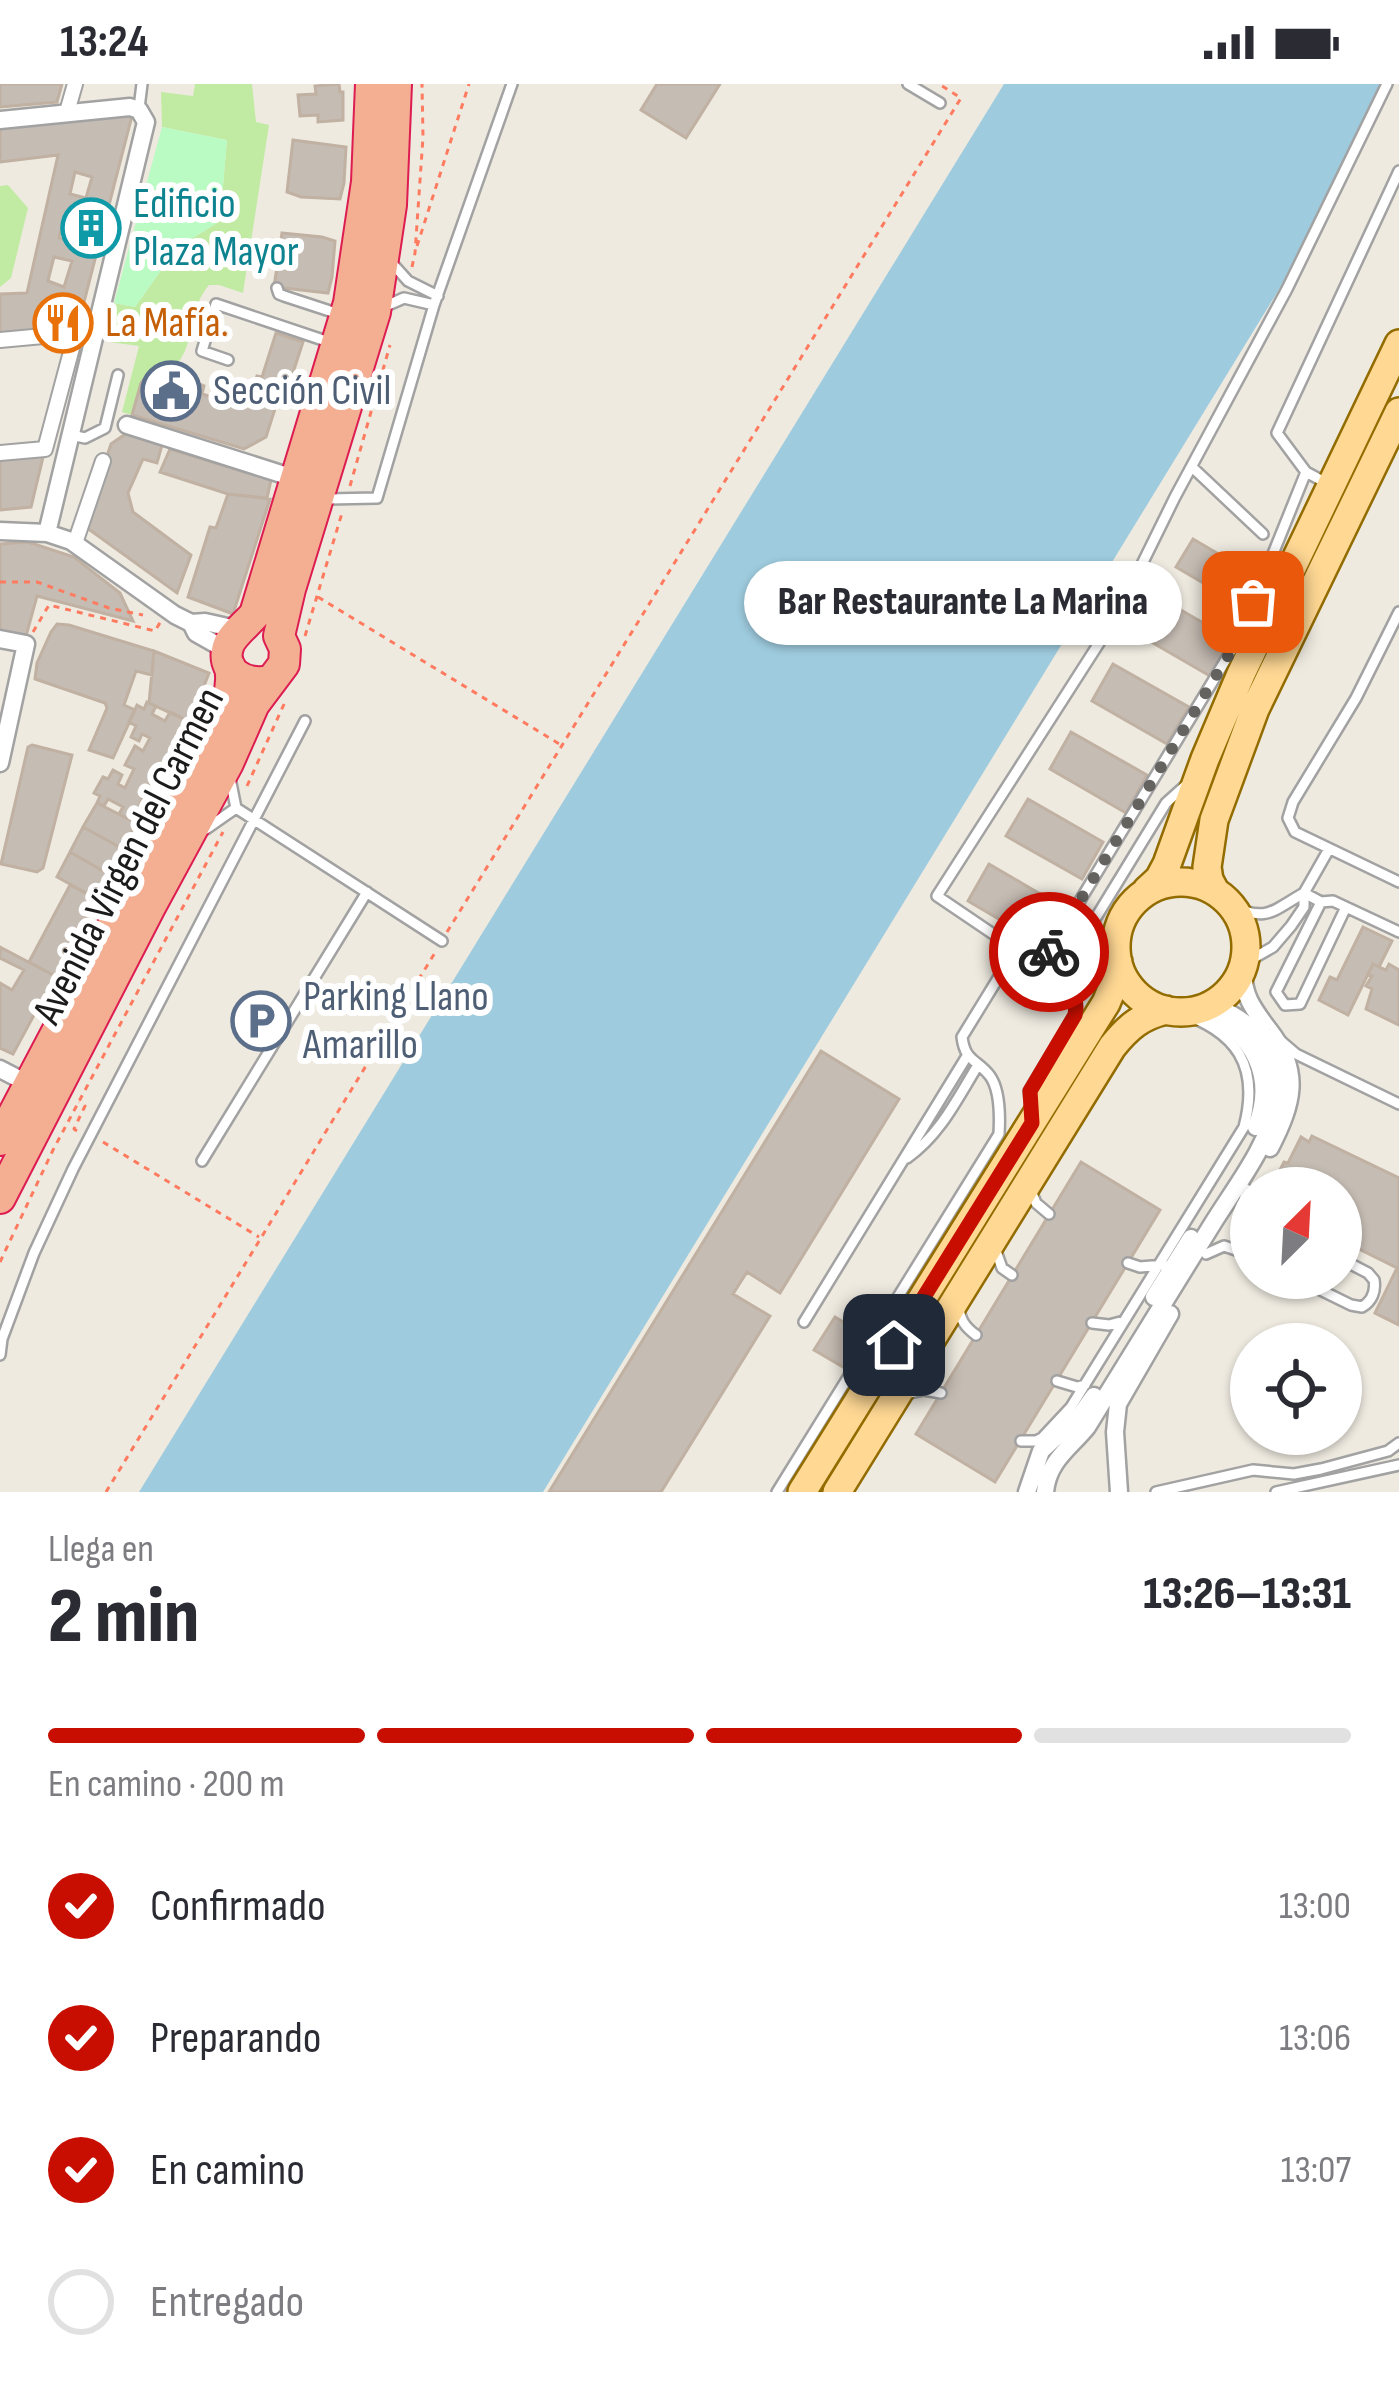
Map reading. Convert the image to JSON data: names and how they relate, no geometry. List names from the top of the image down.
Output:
{
  "streets": {
    "highway": ["Avenida Virgen del Carmen"]
  },
  "places": {
    "building": ["Edificio Plaza Mayor"],
    "restaurant": ["La Mafía."],
    "public building": ["Sección Civil"],
    "other": ["Bar Restaurante La Marina"],
    "parking": ["Parking Llano Amarillo"]
  },
  "north": "top right",
  "page": {
    "status": "13:24",
    "bubble": "Bar Restaurante La Marina",
    "heading": ["2 min", "Llega en", "13:26–13:31"],
    "bar": "En camino · 200 m",
    "list": [
      ["Confirmado", "13:00"],
      ["Preparando", "13:06"],
      ["En camino", "13:07"],
      "Entregado"
    ]
  }
}
